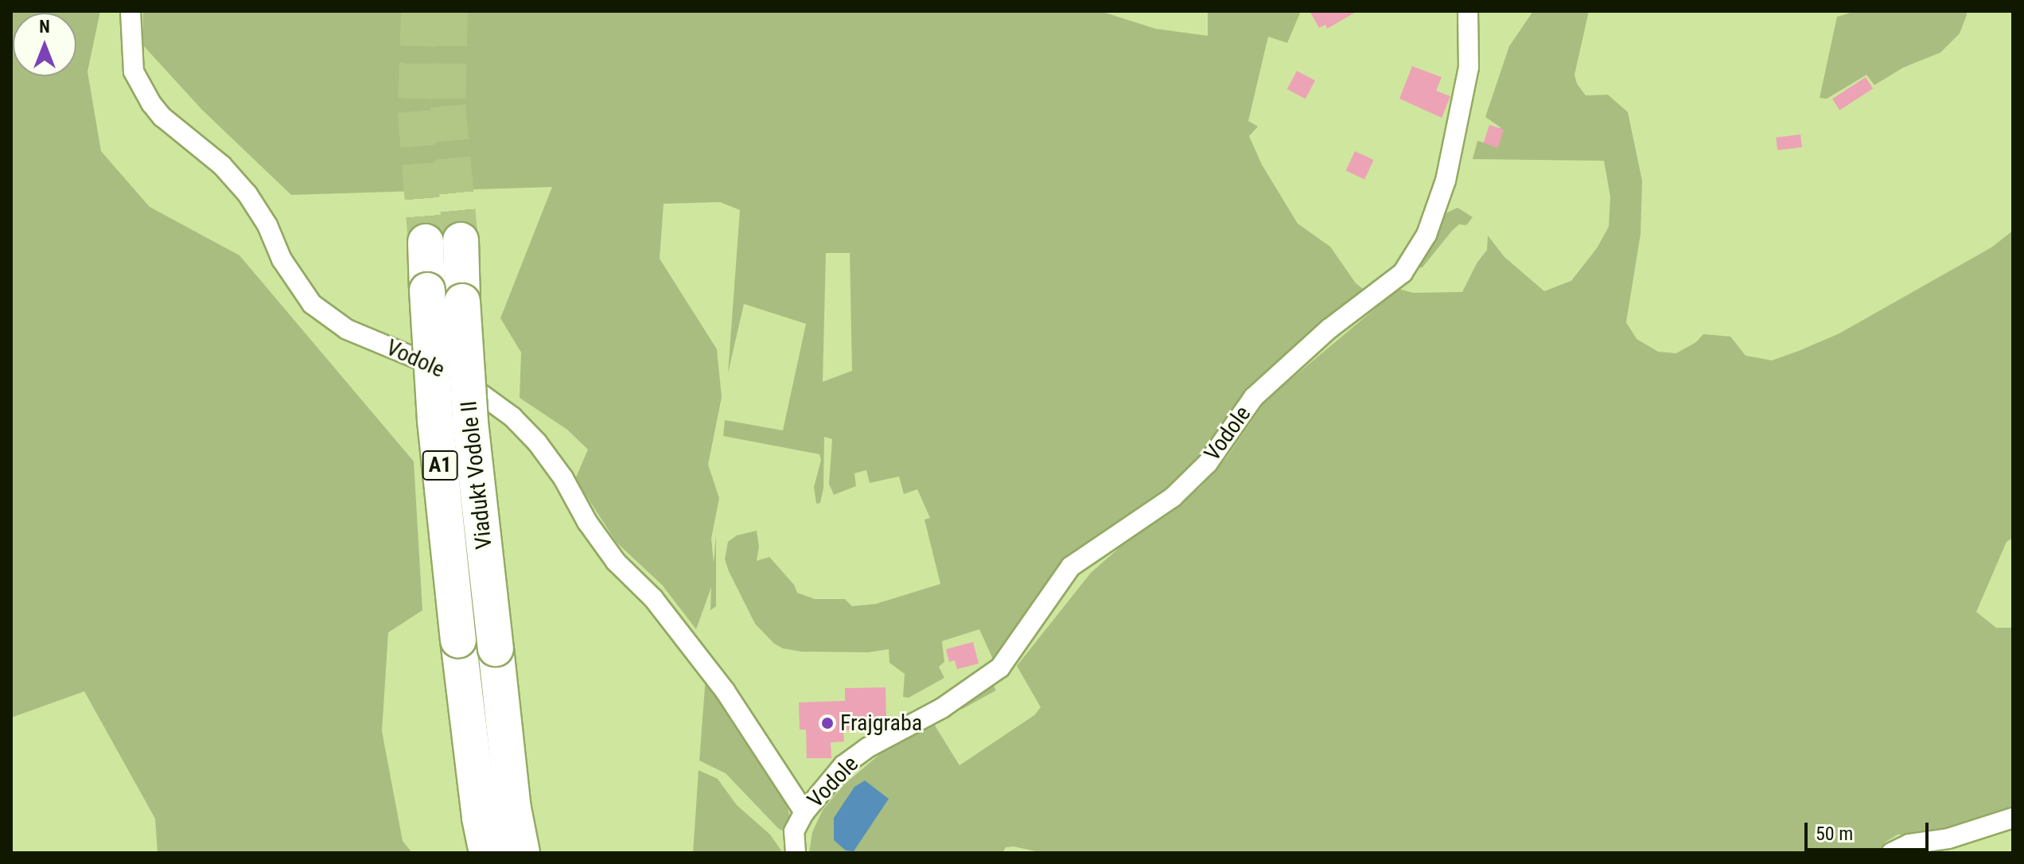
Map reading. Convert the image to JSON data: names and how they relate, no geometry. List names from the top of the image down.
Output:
{
  "streets": {
    "highway": ["A1", "Viadukt Vodole II"],
    "street": ["Vodole"]
  },
  "places": ["Frajgraba"],
  "scale_bar": "50 m",
  "north": "top"
}
